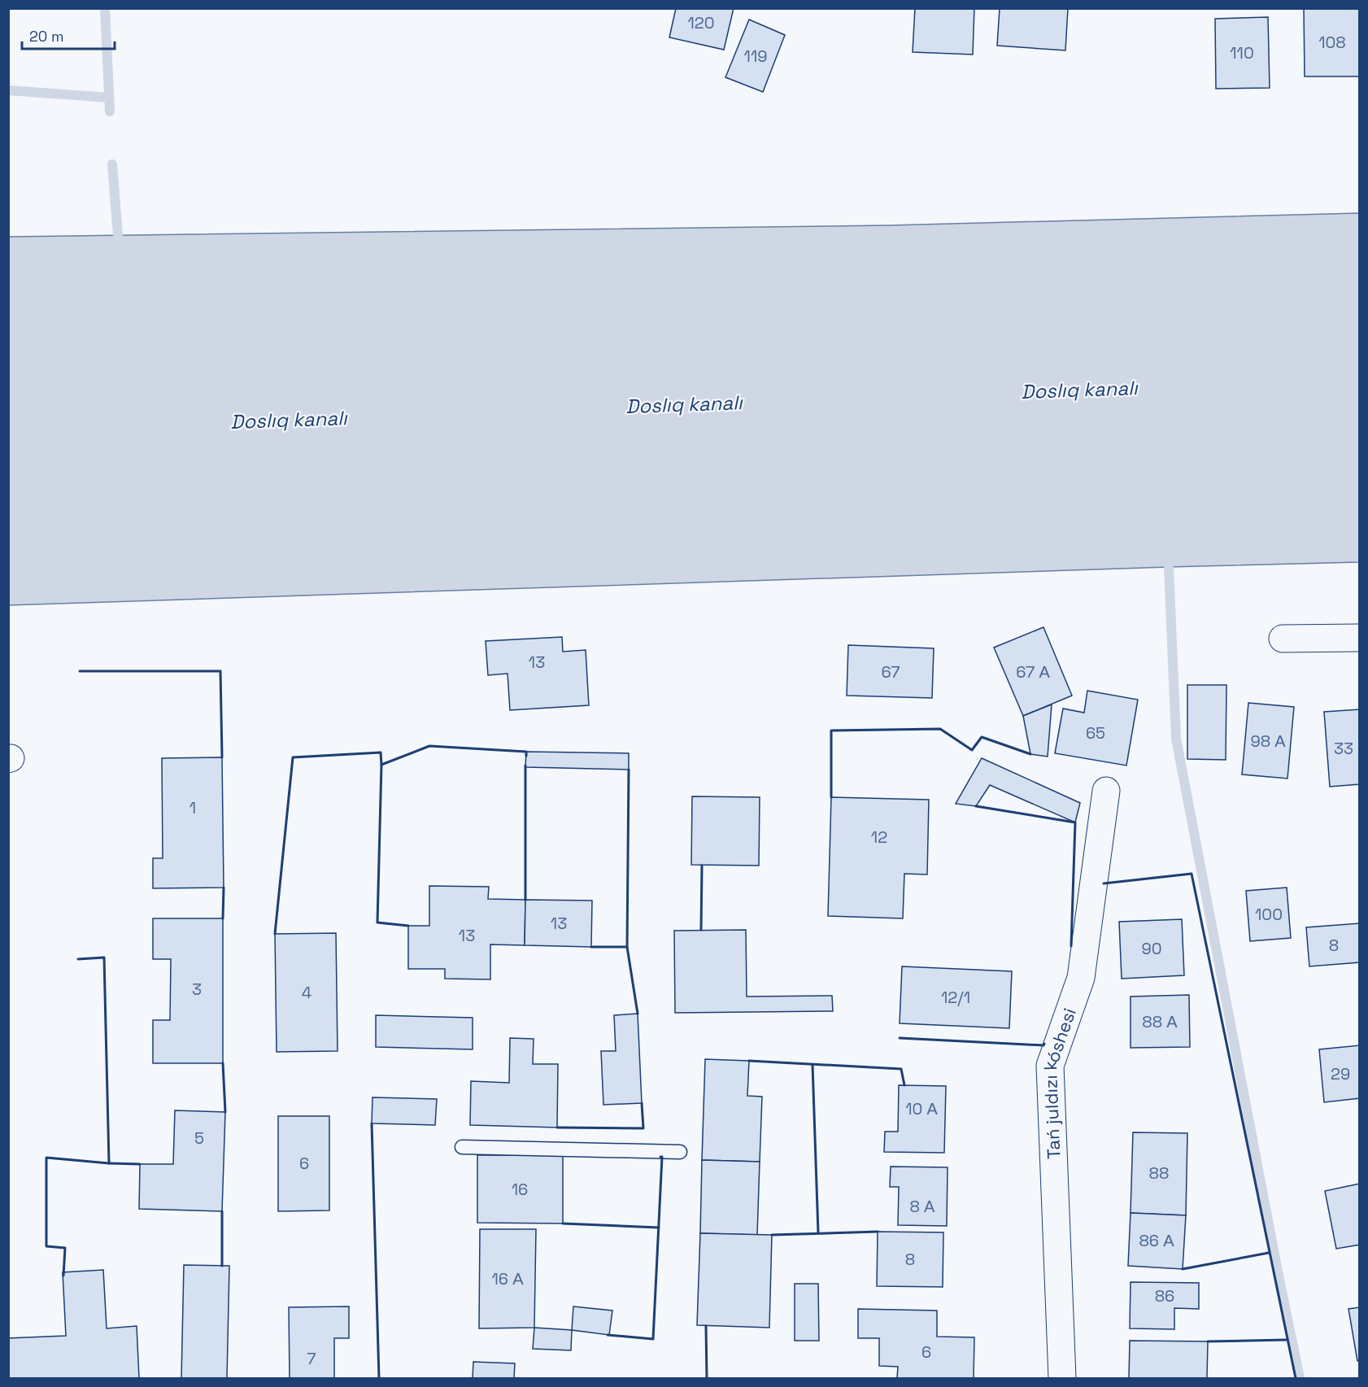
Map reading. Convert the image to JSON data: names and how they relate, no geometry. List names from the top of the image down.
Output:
{
  "streets": {
    "street": ["Tań juldızı kóshesi"]
  },
  "water": ["Doslıq kanalı"],
  "house_numbers": [
    "120",
    "108",
    "110",
    "119",
    "13",
    "67",
    "67 А",
    "65",
    "98 А",
    "33",
    "1",
    "12",
    "100",
    "13",
    "13",
    "8",
    "90",
    "3",
    "4",
    "12/1",
    "88 А",
    "29",
    "10 А",
    "5",
    "6",
    "88",
    "16",
    "8 А",
    "86 А",
    "8",
    "16 А",
    "86",
    "6",
    "7"
  ],
  "scale_bar": "20 m"
}
